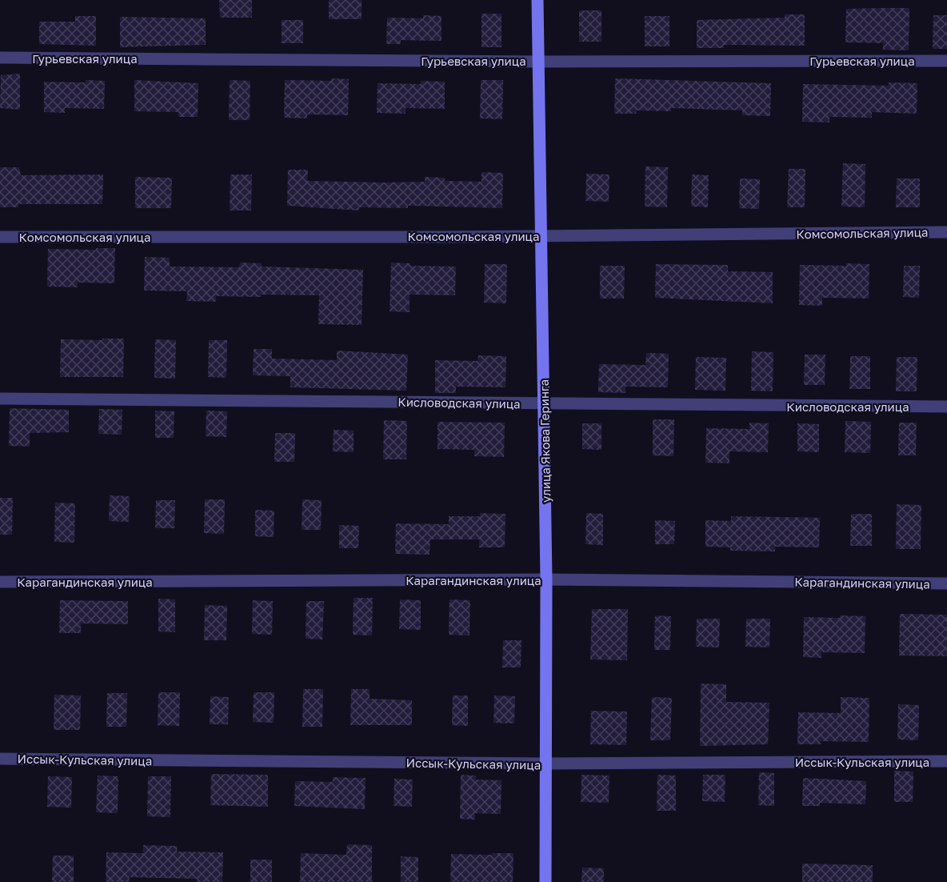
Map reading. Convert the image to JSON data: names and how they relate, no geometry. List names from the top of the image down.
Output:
{
  "streets": {
    "street": [
      "Гурьевская улица",
      "Комсомольская улица",
      "Кисловодская улица",
      "улица Якова Геринга",
      "Карагандинская улица",
      "Иссык-Кульская улица"
    ]
  },
  "crossings": [
    ["Гурьевская улица", "улица Якова Геринга"],
    ["Комсомольская улица", "улица Якова Геринга"],
    ["Кисловодская улица", "улица Якова Геринга"],
    ["улица Якова Геринга", "Карагандинская улица"],
    ["улица Якова Геринга", "Иссык-Кульская улица"]
  ]
}
